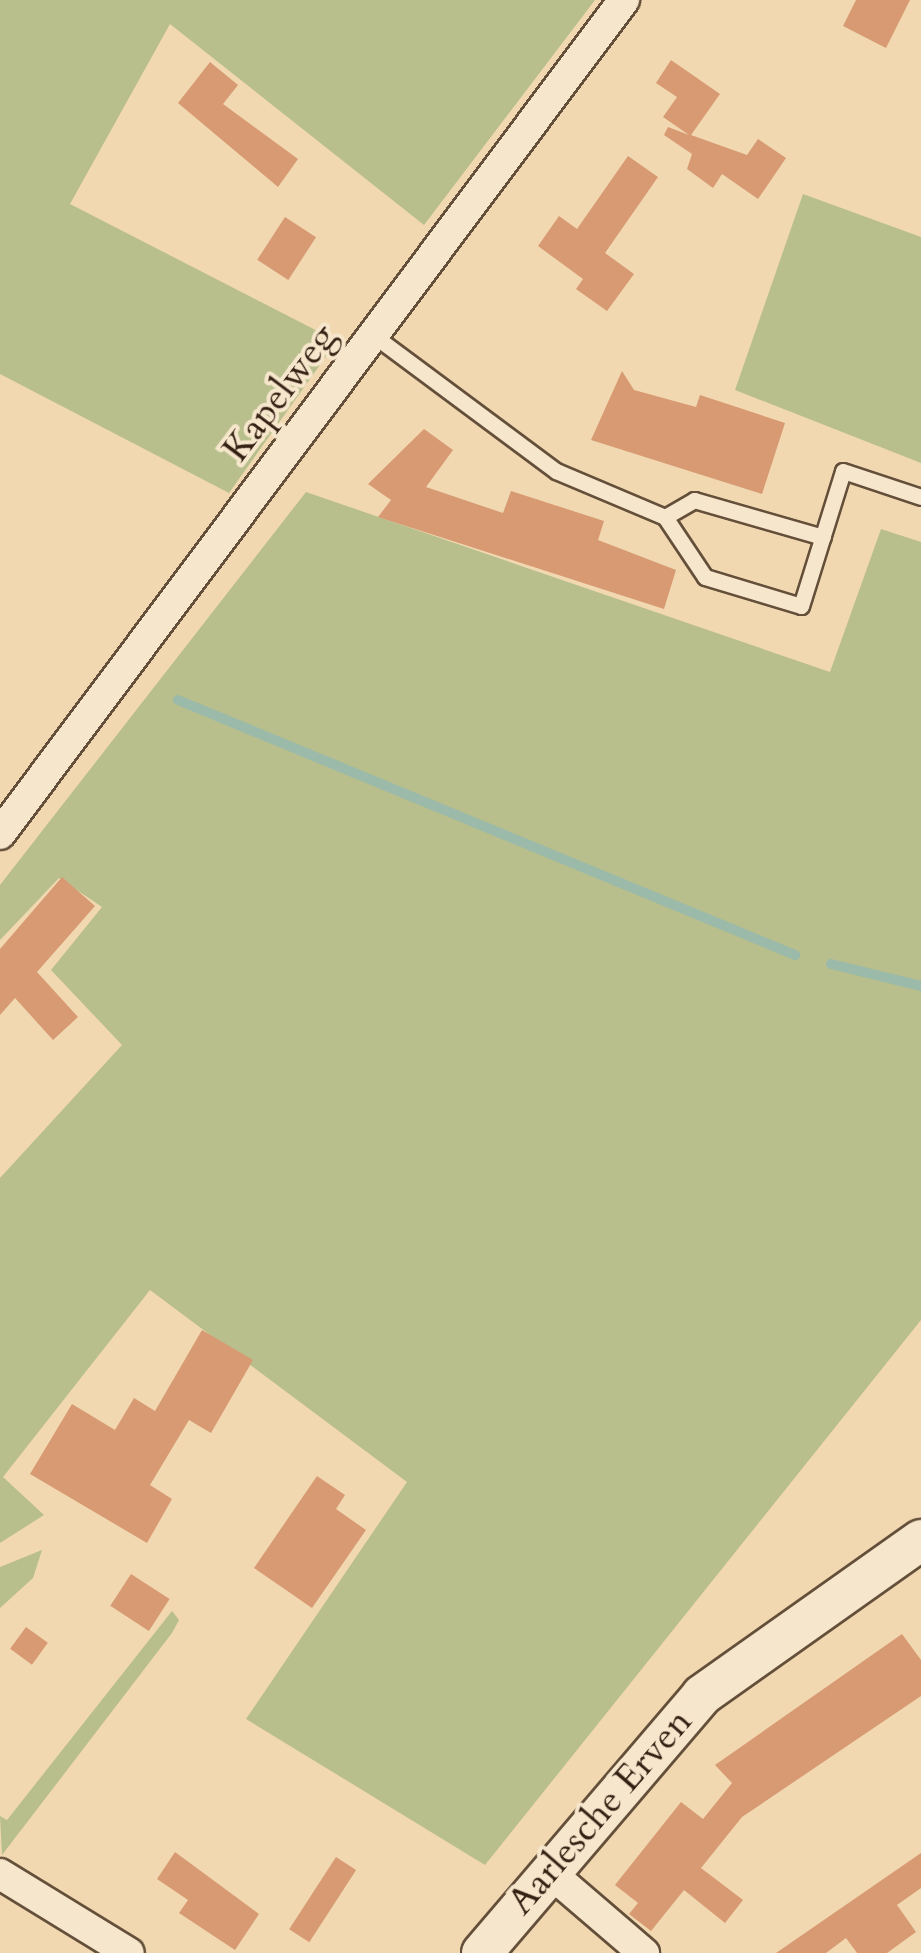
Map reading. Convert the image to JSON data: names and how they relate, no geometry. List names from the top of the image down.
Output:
{
  "streets": {
    "street": ["Kapelweg", "Aarlesche Erven"]
  }
}
